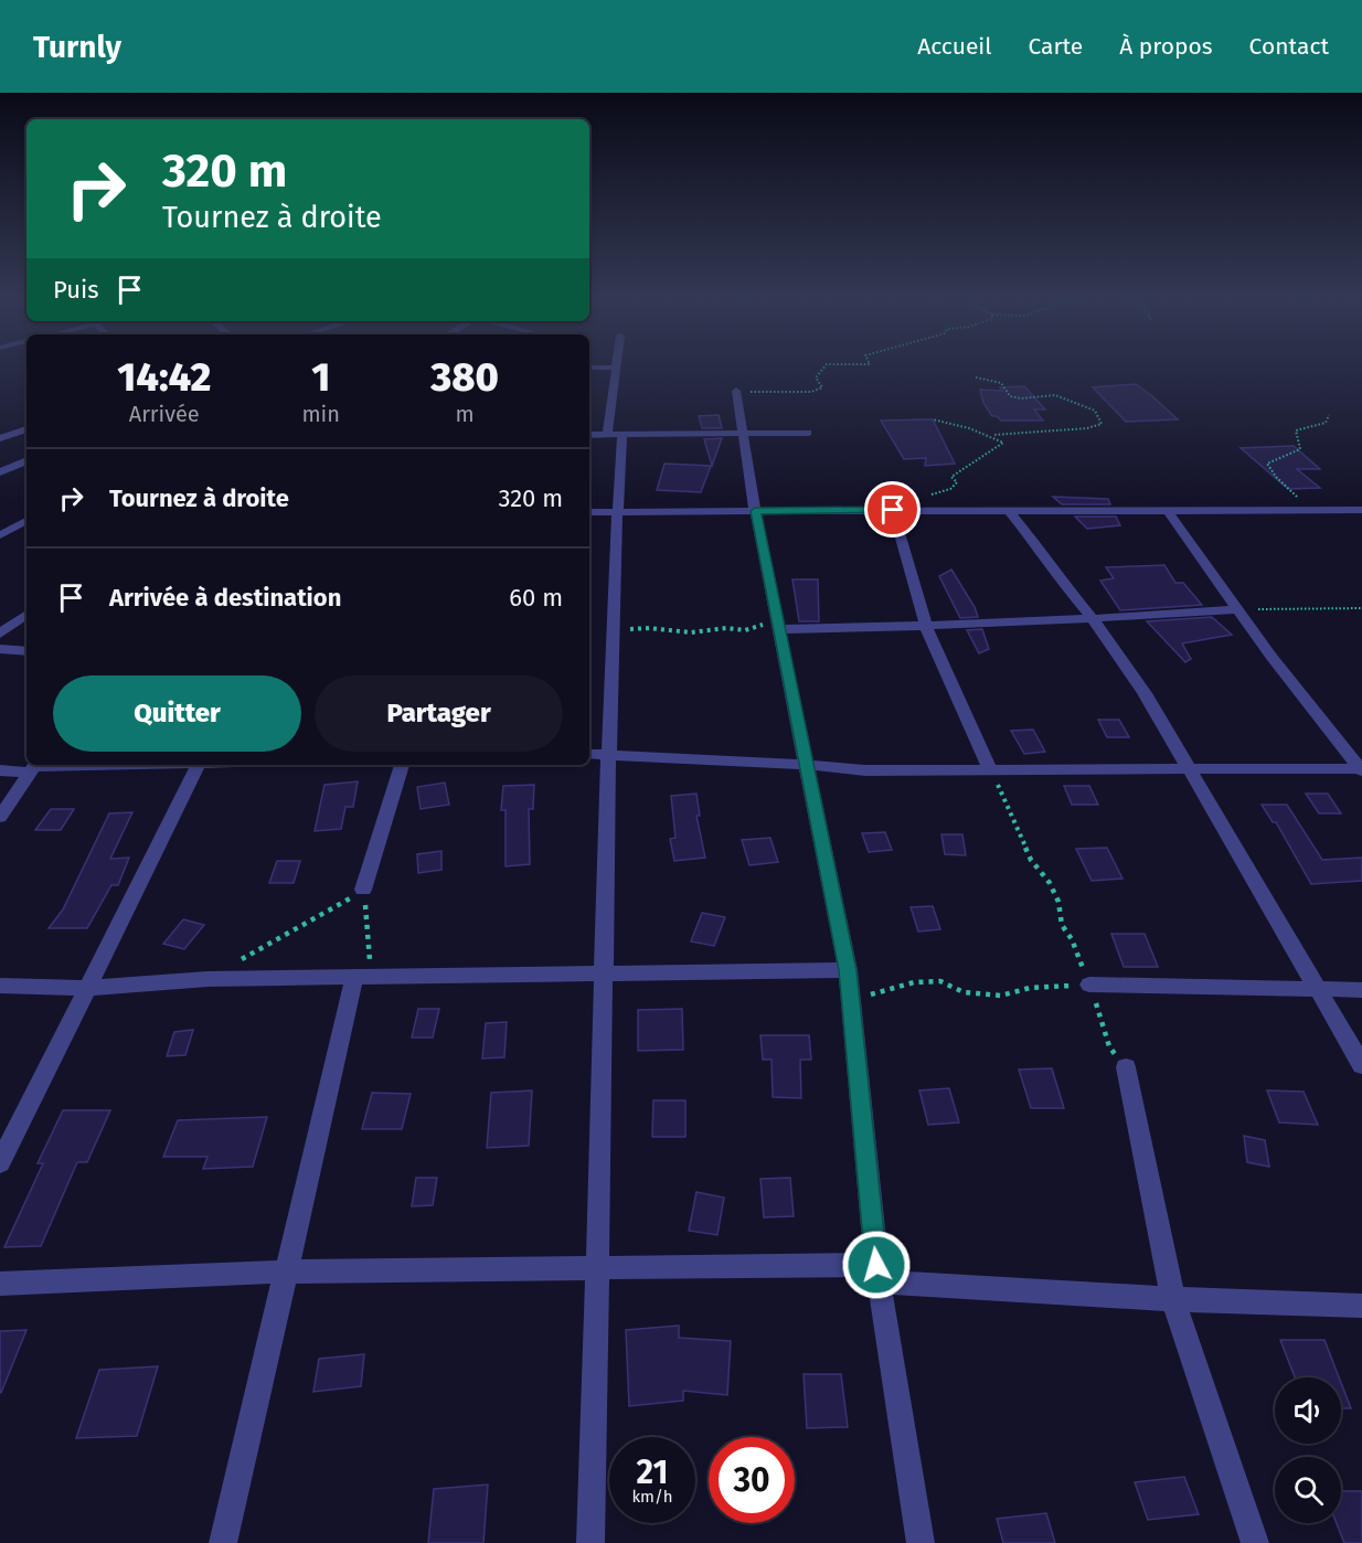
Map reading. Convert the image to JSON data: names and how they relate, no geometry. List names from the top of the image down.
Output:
{
  "page": {
    "header": "Turnly",
    "nav": [
      "Accueil",
      "Carte",
      "À propos",
      "Contact"
    ],
    "turn": ["320 m", "Tournez à droite"],
    "then": "Puis",
    "eta": [
      "14:42",
      "Arrivée",
      "1",
      "min",
      "380",
      "m"
    ],
    "list": [
      {
        "name": "Tournez à droite",
        "value": "320 m"
      },
      {
        "name": "Arrivée à destination",
        "value": "60 m"
      }
    ],
    "buttons": ["Quitter", "Partager"],
    "speed": "21 km/h",
    "limit": "30"
  }
}
